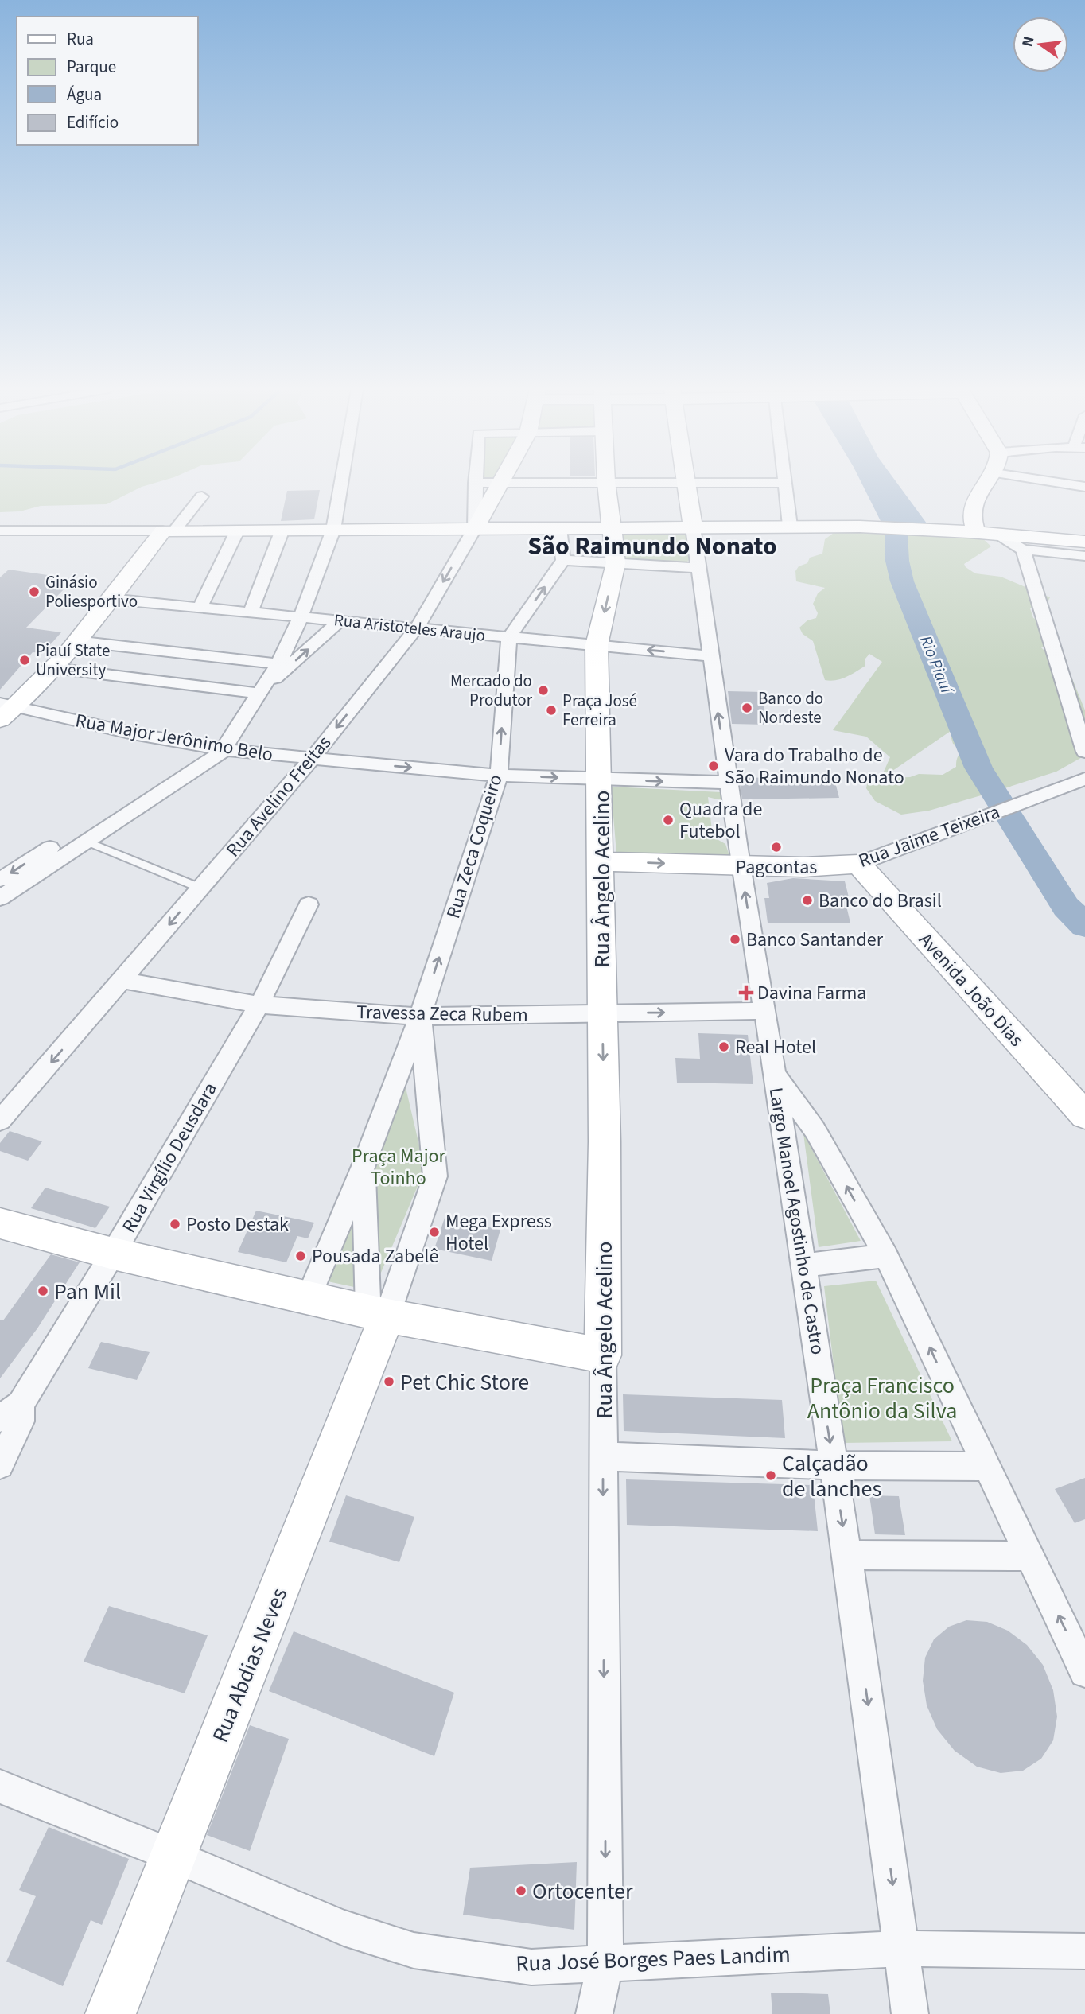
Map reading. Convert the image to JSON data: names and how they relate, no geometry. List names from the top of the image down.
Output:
{
  "streets": {
    "main road": [
      "Rua Jaime Teixeira",
      "Rua Ângelo Acelino",
      "Avenida João Dias",
      "Rua Abdias Neves"
    ],
    "street": [
      "Rua Aristoteles Araujo",
      "Rua Major Jerônimo Belo",
      "Rua Avelino Freitas",
      "Rua Zeca Coqueiro",
      "Travessa Zeca Rubem",
      "Rua Virgílio Deusdara",
      "Largo Manoel Agostinho de Castro",
      "Rua José Borges Paes Landim"
    ]
  },
  "crossings": [
    ["Rua Aristoteles Araujo", "Rua Avelino Freitas"],
    ["Rua Aristoteles Araujo", "Rua Zeca Coqueiro"],
    ["Rua Aristoteles Araujo", "Rua Ângelo Acelino"],
    ["Rua Aristoteles Araujo", "Largo Manoel Agostinho de Castro"],
    ["Rua Major Jerônimo Belo", "Rua Avelino Freitas"],
    ["Rua Major Jerônimo Belo", "Rua Zeca Coqueiro"],
    ["Rua Avelino Freitas", "Travessa Zeca Rubem"],
    ["Rua Jaime Teixeira", "Rua Ângelo Acelino"],
    ["Rua Jaime Teixeira", "Avenida João Dias"],
    ["Rua Jaime Teixeira", "Largo Manoel Agostinho de Castro"],
    ["Rua Zeca Coqueiro", "Travessa Zeca Rubem"],
    ["Rua Ângelo Acelino", "Travessa Zeca Rubem"],
    ["Rua Ângelo Acelino", "Rua José Borges Paes Landim"],
    ["Travessa Zeca Rubem", "Rua Virgílio Deusdara"],
    ["Travessa Zeca Rubem", "Largo Manoel Agostinho de Castro"],
    ["Rua Abdias Neves", "Rua José Borges Paes Landim"]
  ],
  "one_way": ["Rua Major Jerônimo Belo", "Rua Zeca Coqueiro", "Rua Ângelo Acelino"],
  "districts": ["São Raimundo Nonato"],
  "water": ["Rio Piauí"],
  "parks": ["Praça Major Toinho", "Praça Francisco Antônio da Silva"],
  "places": {
    "other": [
      "Ginásio Poliesportivo",
      "Piauí State University",
      "Mercado do Produtor",
      "Banco do Nordeste",
      "Praça José Ferreira",
      "Vara do Trabalho de São Raimundo Nonato",
      "Quadra de Futebol",
      "Pagcontas",
      "Banco do Brasil",
      "Banco Santander",
      "Real Hotel",
      "Posto Destak",
      "Mega Express Hotel",
      "Pousada Zabelê",
      "Pan Mil",
      "Pet Chic Store",
      "Calçadão de lanches",
      "Ortocenter"
    ],
    "health": ["Davina Farma"]
  },
  "legend": [
    "Rua",
    "Parque",
    "Água",
    "Edifício"
  ],
  "north": "left"
}
